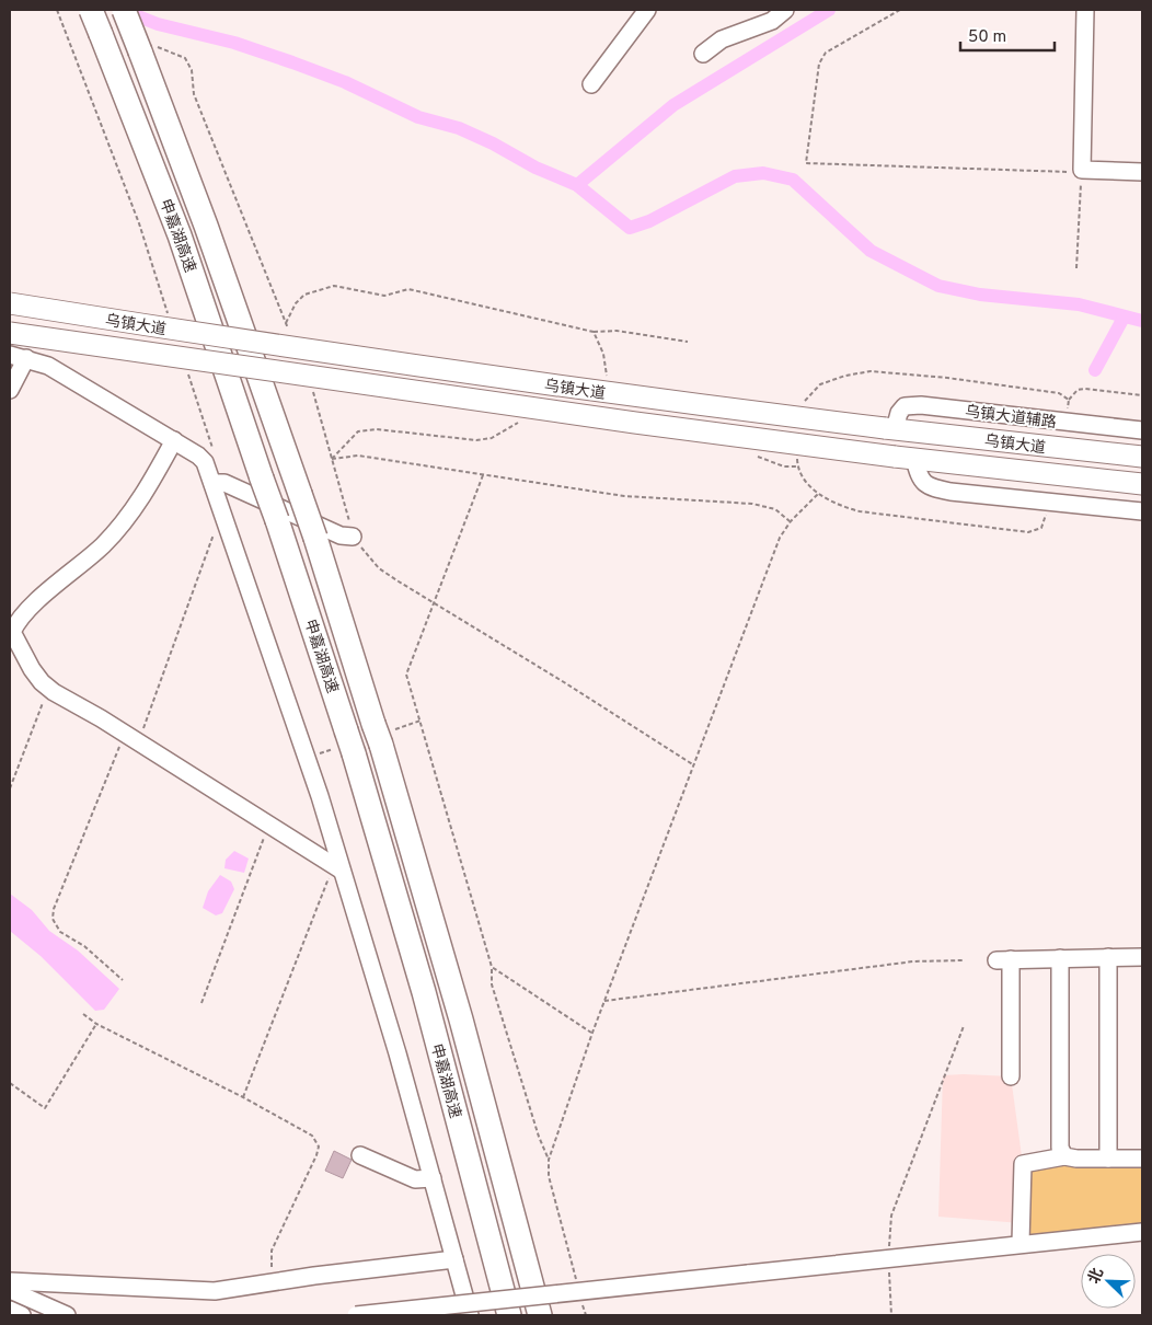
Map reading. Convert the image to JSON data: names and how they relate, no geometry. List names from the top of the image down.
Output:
{
  "streets": {
    "highway": ["申嘉湖高速"],
    "main road": ["乌镇大道"],
    "street": ["乌镇大道辅路"]
  },
  "crossings": [
    ["乌镇大道", "乌镇大道辅路"]
  ],
  "scale_bar": "50 m",
  "north": "top left"
}
